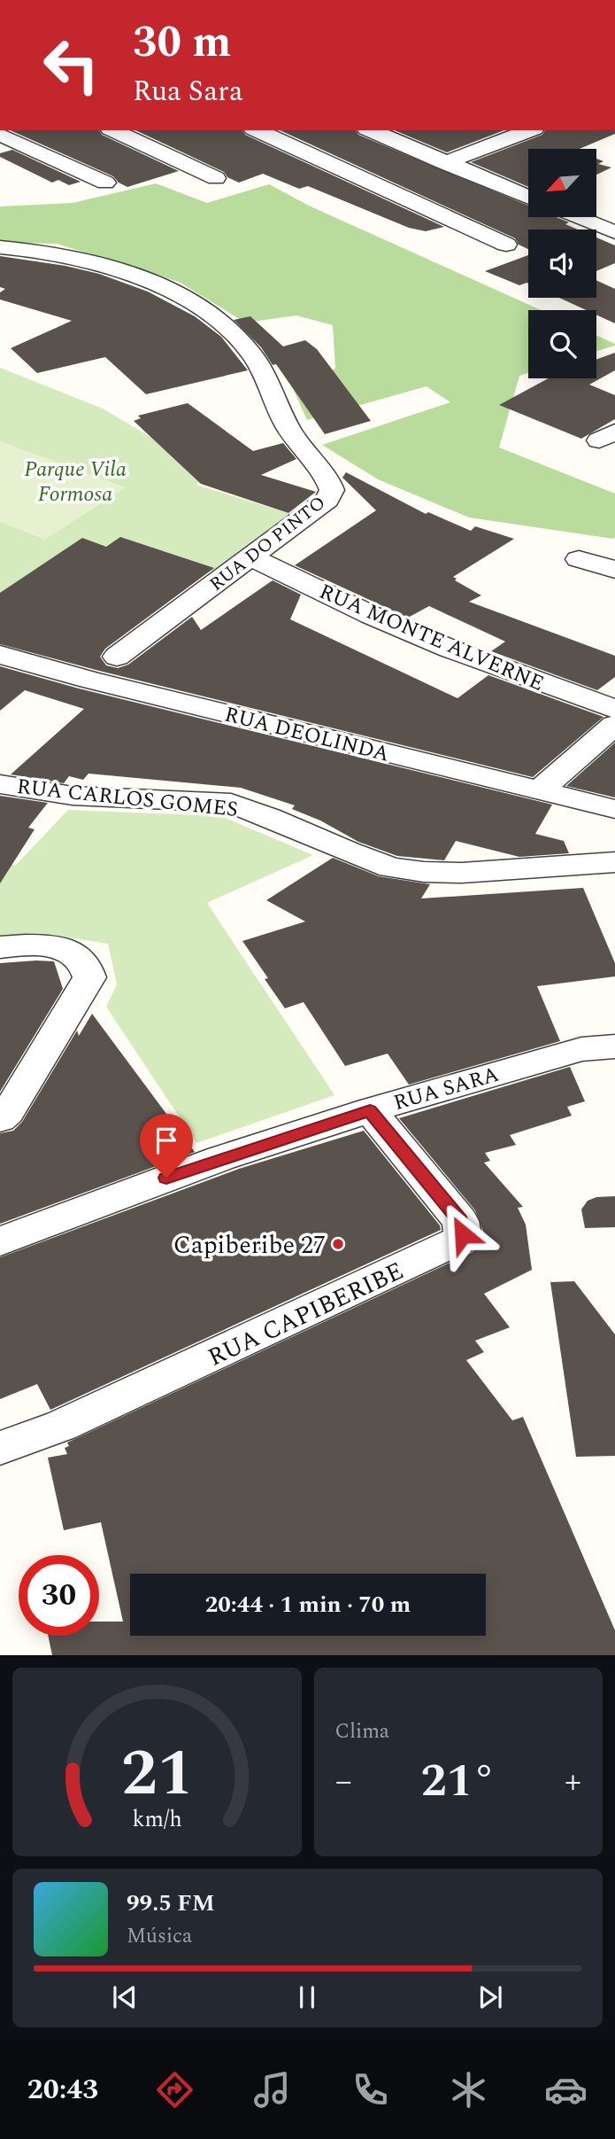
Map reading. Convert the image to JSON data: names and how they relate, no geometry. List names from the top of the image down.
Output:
{
  "streets": {
    "street": [
      "RUA DO PINTO",
      "RUA MONTE ALVERNE",
      "RUA DEOLINDA",
      "RUA CARLOS GOMES",
      "RUA SARA",
      "RUA CAPIBERIBE"
    ]
  },
  "crossings": [
    ["RUA DO PINTO", "RUA MONTE ALVERNE"],
    ["RUA SARA", "RUA CAPIBERIBE"]
  ],
  "parks": ["Parque Vila Formosa"],
  "places": ["Capiberibe 27"],
  "north": "bottom left",
  "page": {
    "turn": ["30 m", "Rua Sara"],
    "limit": "30",
    "trip": "20:44 · 1 min · 70 m",
    "tile": "Clima",
    "heat": ["−", "21°", "+"],
    "song": ["99.5 FM", "Música"],
    "tabs": "20:43",
    "gauge": ["21", "km/h"]
  }
}
